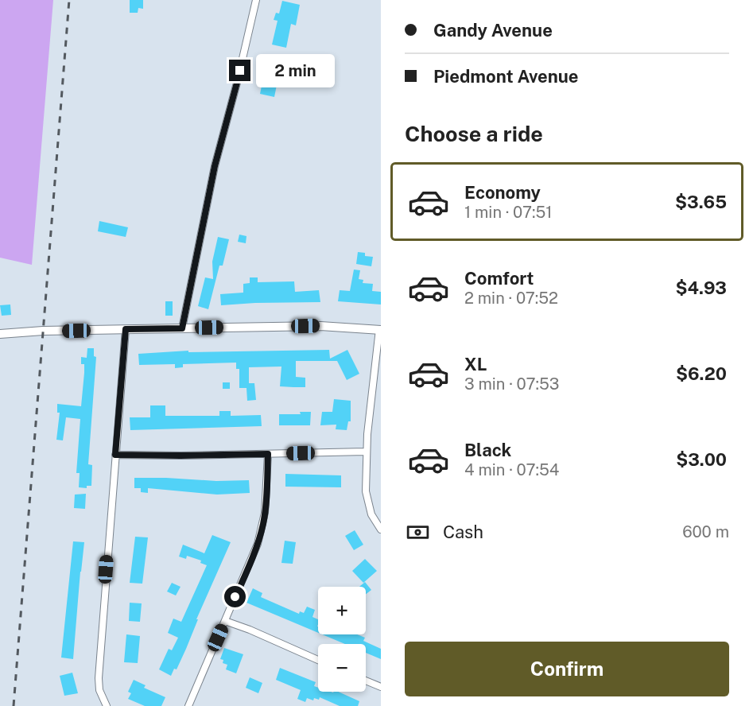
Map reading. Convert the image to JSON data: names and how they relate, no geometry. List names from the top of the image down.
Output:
{
  "page": {
    "banner": ["Gandy Avenue", "Piedmont Avenue"],
    "bubble": "2 min",
    "heading": "Choose a ride",
    "list": [
      {
        "name": "Economy",
        "note": "1 min · 07:51",
        "value": "$3.65"
      },
      {
        "name": "Comfort",
        "note": "2 min · 07:52",
        "value": "$4.93"
      },
      {
        "name": "XL",
        "note": "3 min · 07:53",
        "value": "$6.20"
      },
      {
        "name": "Black",
        "note": "4 min · 07:54",
        "value": "$3.00"
      }
    ],
    "pay": ["Cash", "600 m"],
    "map_buttons": ["+", "−"],
    "buttons": "Confirm"
  }
}
